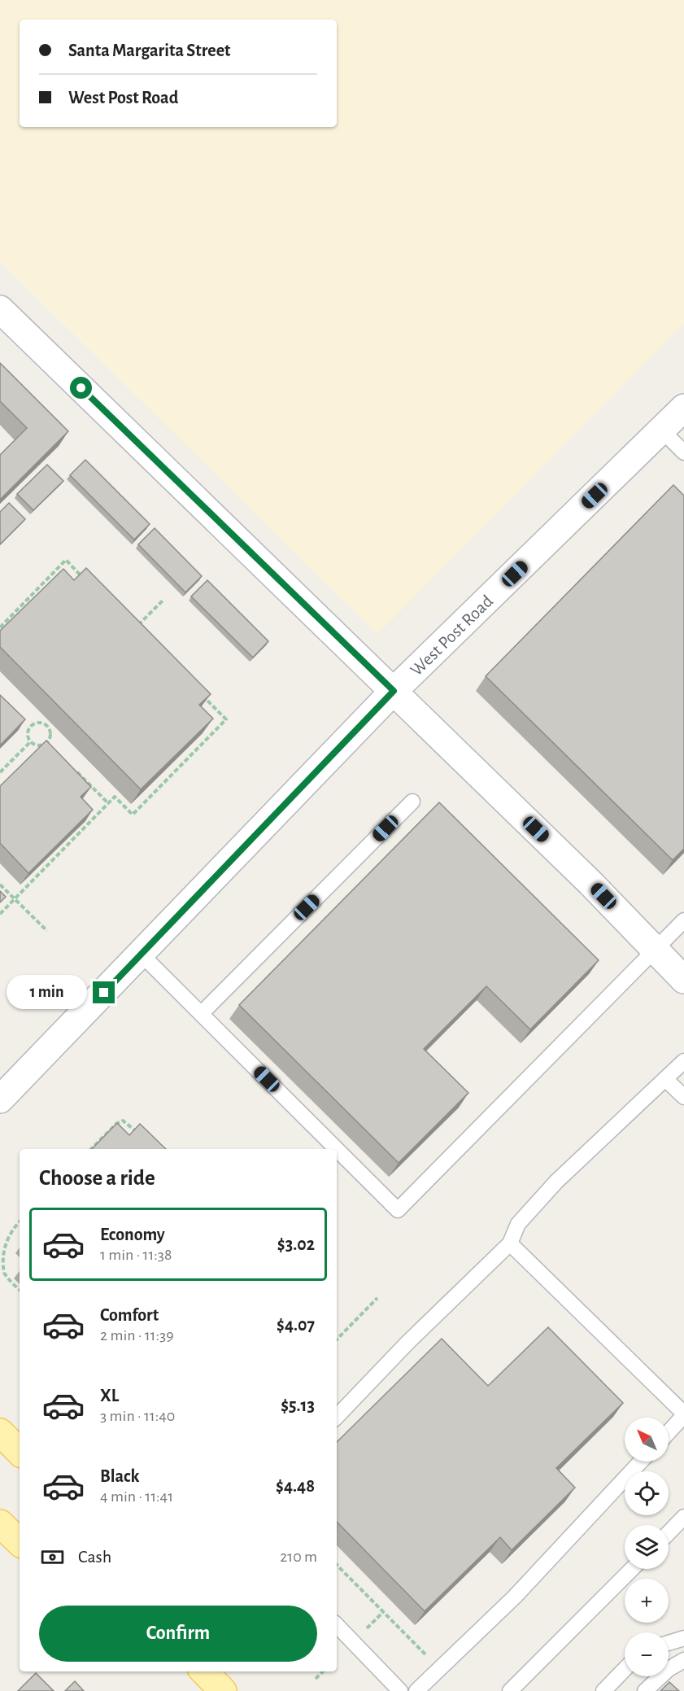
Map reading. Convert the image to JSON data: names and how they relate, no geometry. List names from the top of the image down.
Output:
{
  "streets": {
    "street": ["West Post Road"]
  },
  "north": "top left",
  "page": {
    "banner": ["Santa Margarita Street", "West Post Road"],
    "bubble": "1 min",
    "heading": "Choose a ride",
    "list": [
      {
        "name": "Economy",
        "note": "1 min · 11:38",
        "value": "$3.02"
      },
      {
        "name": "Comfort",
        "note": "2 min · 11:39",
        "value": "$4.07"
      },
      {
        "name": "XL",
        "note": "3 min · 11:40",
        "value": "$5.13"
      },
      {
        "name": "Black",
        "note": "4 min · 11:41",
        "value": "$4.48"
      }
    ],
    "map_buttons": ["+", "−"],
    "pay": ["Cash", "210 m"],
    "buttons": "Confirm"
  }
}
